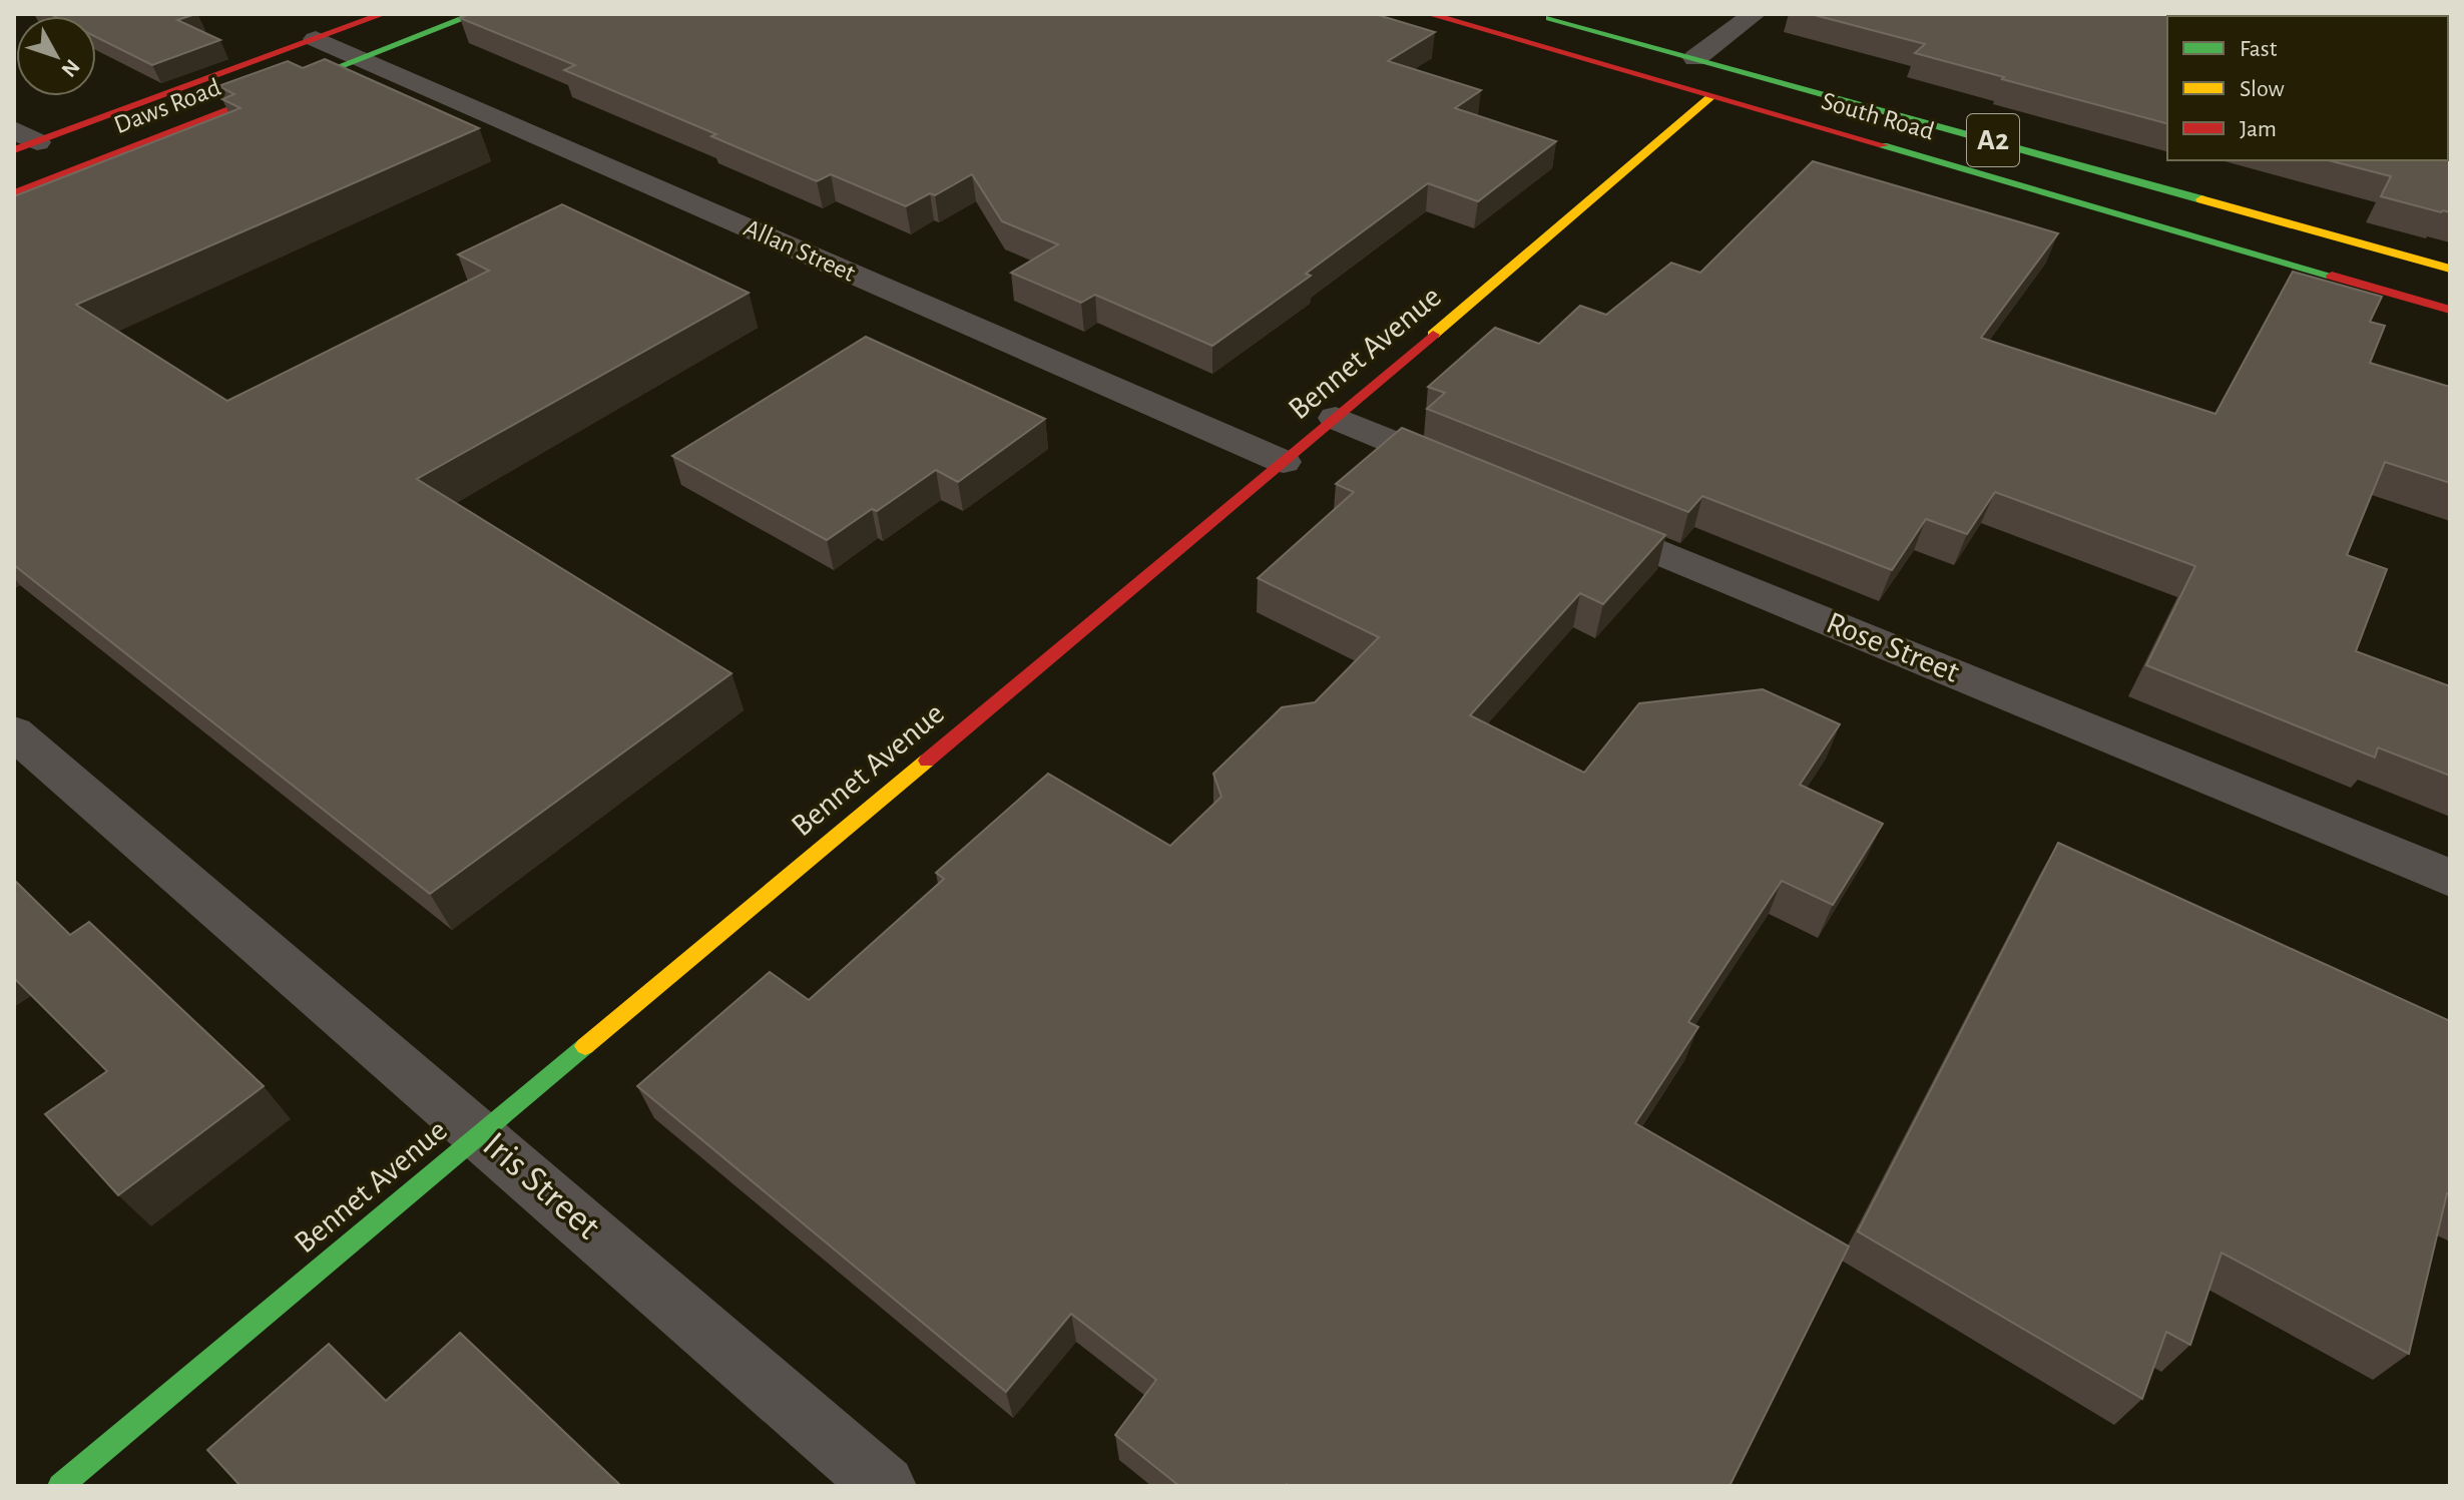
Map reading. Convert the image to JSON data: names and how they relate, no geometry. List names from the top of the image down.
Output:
{
  "streets": {
    "main road": [
      "Daws Road",
      "South Road",
      "A2",
      "Bennet Avenue"
    ],
    "street": ["Allan Street", "Rose Street", "Iris Street"]
  },
  "crossings": [
    ["Daws Road", "Allan Street"],
    ["South Road", "Bennet Avenue"],
    ["Allan Street", "Bennet Avenue"],
    ["Bennet Avenue", "Iris Street"]
  ],
  "legend": ["Fast", "Slow", "Jam"],
  "north": "bottom right"
}
